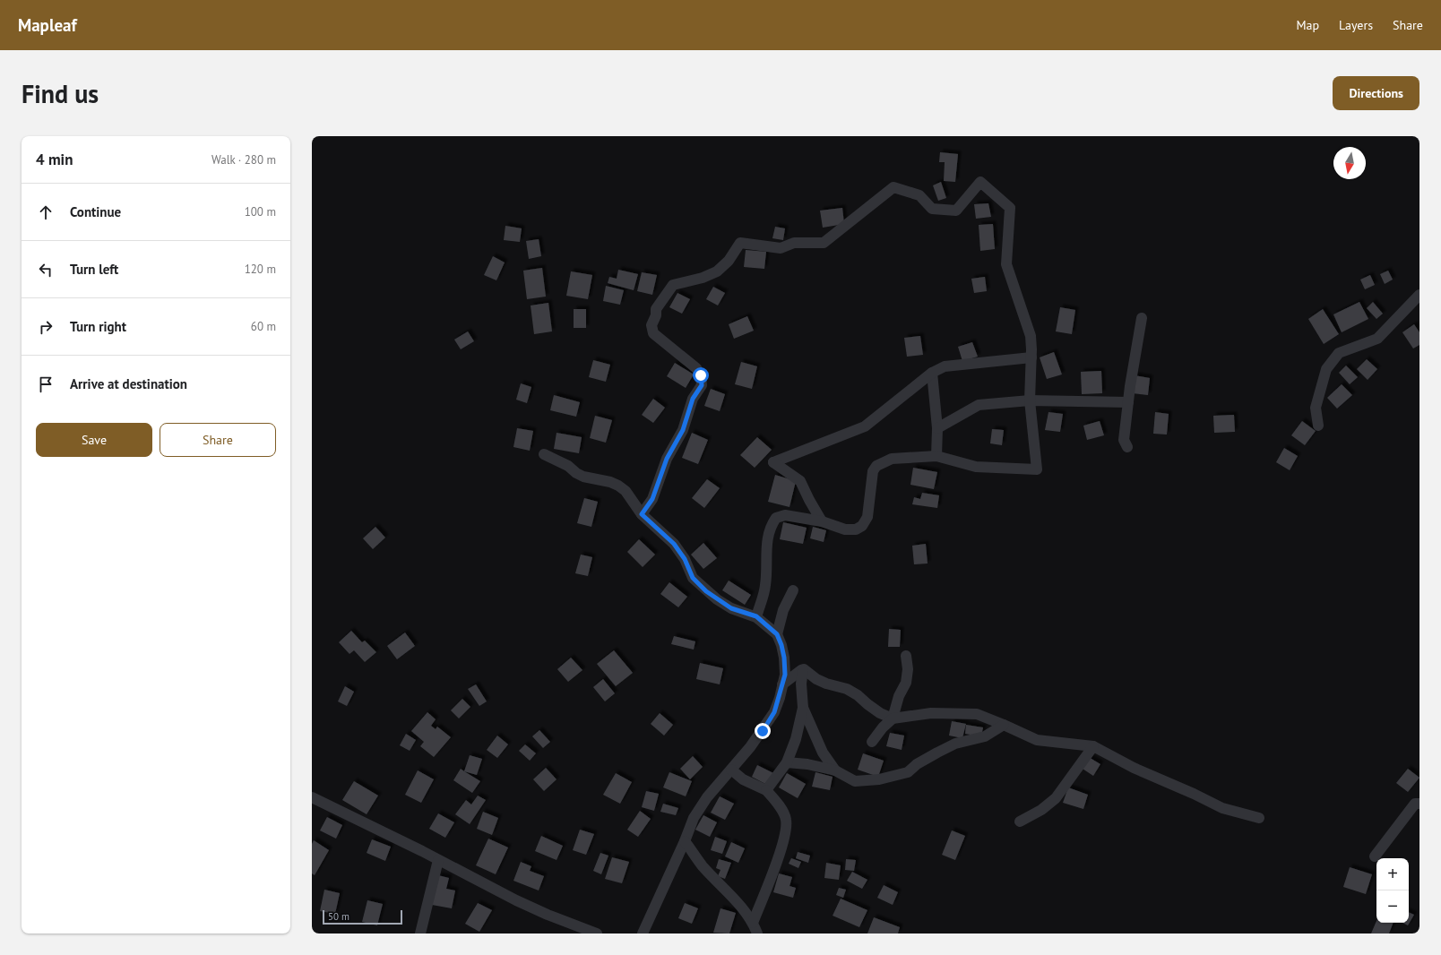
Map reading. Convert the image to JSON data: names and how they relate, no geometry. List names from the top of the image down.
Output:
{
  "scale_bar": "50 m",
  "north": "bottom",
  "page": {
    "header": "Mapleaf",
    "nav": ["Map", "Layers", "Share"],
    "buttons": [
      "Directions",
      ["Save", "Share"]
    ],
    "title": "Find us",
    "heading": ["4 min", "Walk · 280 m"],
    "list": [
      ["Continue", "100 m"],
      ["Turn left", "120 m"],
      ["Turn right", "60 m"],
      "Arrive at destination"
    ],
    "map_buttons": ["+", "−"],
    "scale": "50 m"
  }
}
